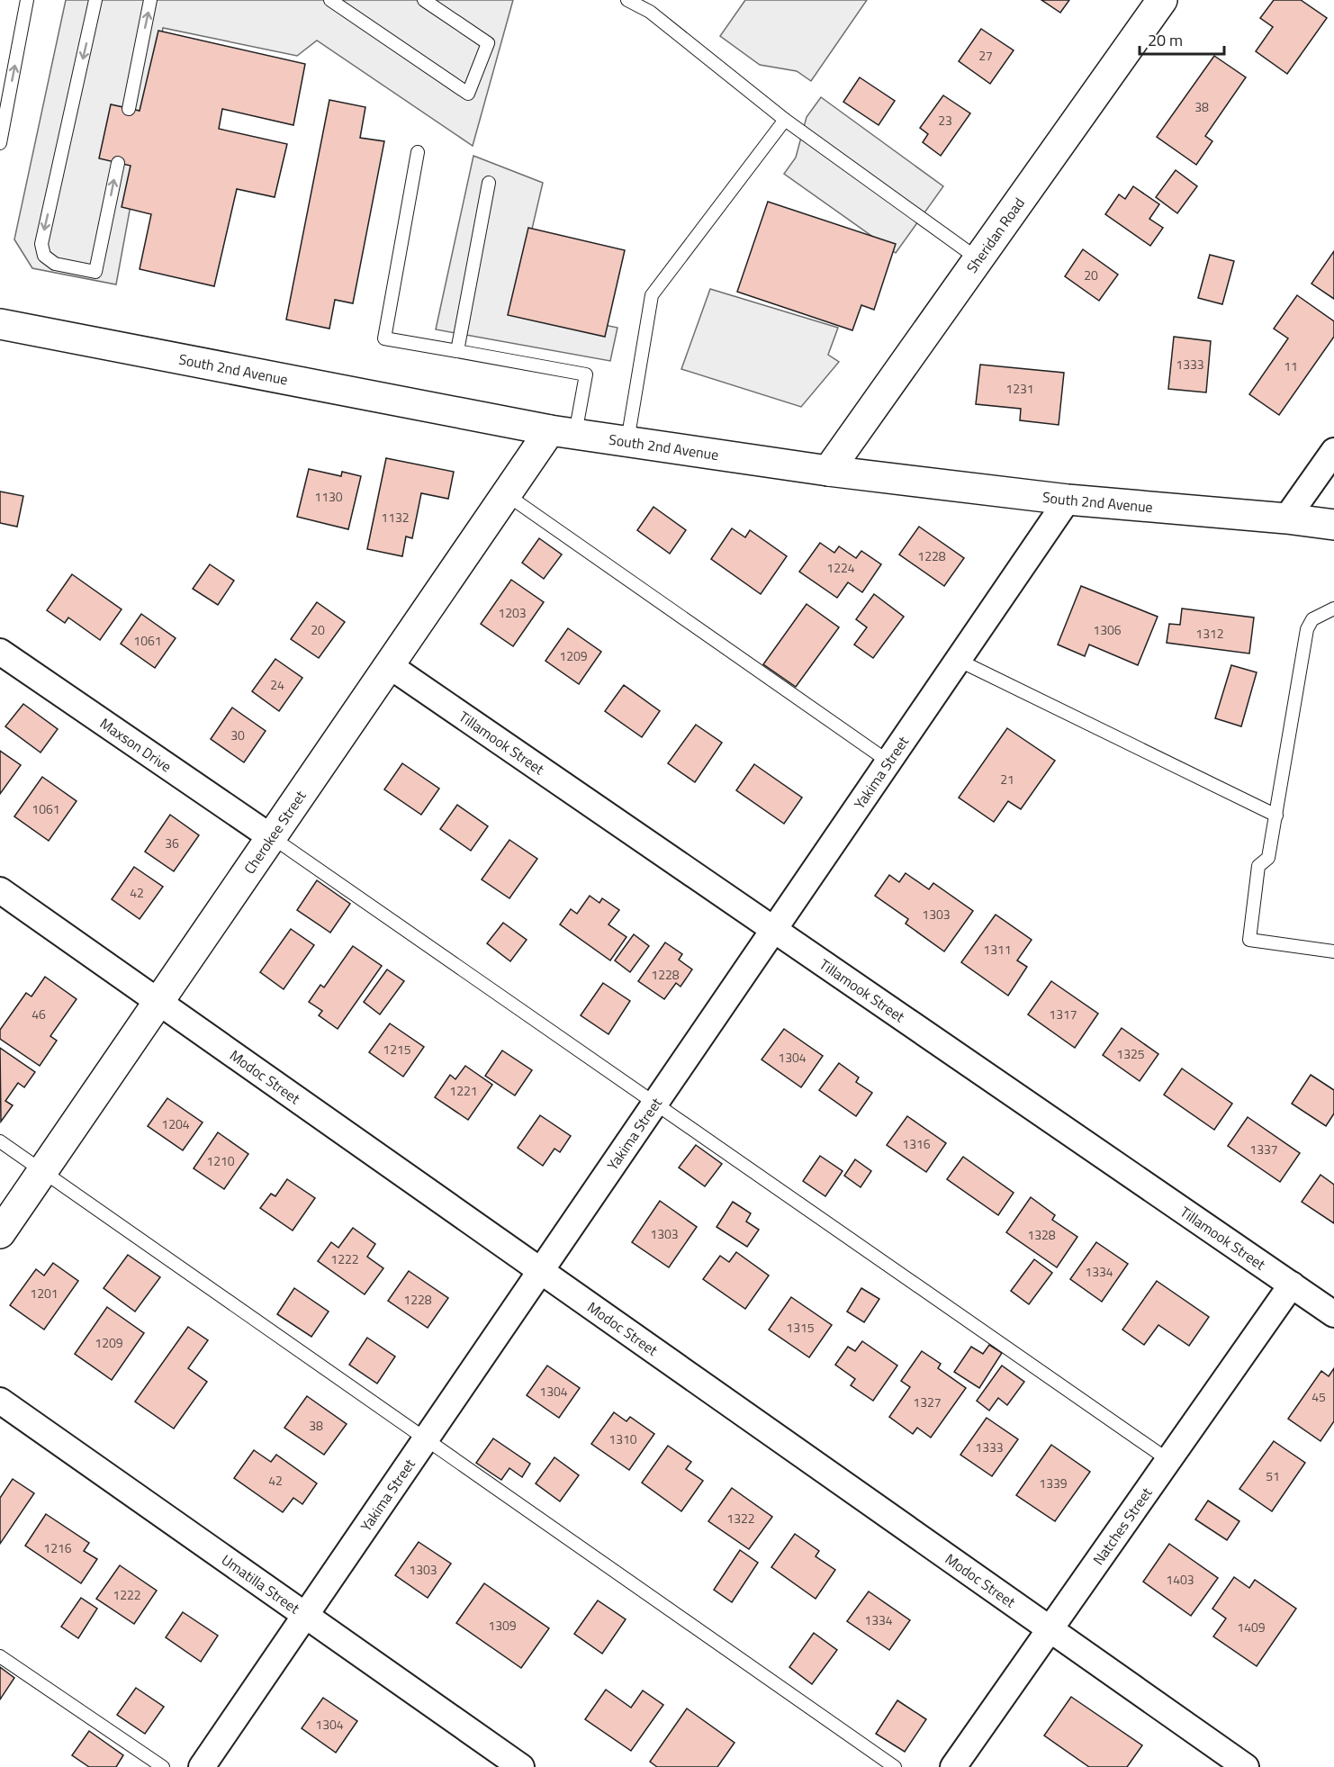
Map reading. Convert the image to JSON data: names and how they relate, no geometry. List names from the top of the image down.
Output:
{
  "streets": {
    "street": [
      "Sheridan Road",
      "South 2nd Avenue",
      "Tillamook Street",
      "Maxson Drive",
      "Yakima Street",
      "Cherokee Street",
      "Modoc Street",
      "Natches Street",
      "Umatilla Street"
    ]
  },
  "crossings": [
    ["Sheridan Road", "South 2nd Avenue"],
    ["South 2nd Avenue", "Yakima Street"],
    ["South 2nd Avenue", "Cherokee Street"],
    ["Tillamook Street", "Yakima Street"],
    ["Tillamook Street", "Cherokee Street"],
    ["Tillamook Street", "Natches Street"],
    ["Maxson Drive", "Cherokee Street"],
    ["Yakima Street", "Modoc Street"],
    ["Yakima Street", "Umatilla Street"],
    ["Cherokee Street", "Modoc Street"],
    ["Modoc Street", "Natches Street"]
  ],
  "house_numbers": [
    "27",
    "38",
    "23",
    "20",
    "1333",
    "11",
    "1231",
    "1130",
    "1132",
    "1228",
    "1224",
    "1203",
    "20",
    "1306",
    "1312",
    "1061",
    "1209",
    "24",
    "30",
    "21",
    "1061",
    "36",
    "42",
    "1303",
    "1311",
    "1228",
    "46",
    "1317",
    "1215",
    "1325",
    "1304",
    "1221",
    "1204",
    "1316",
    "1337",
    "1210",
    "1303",
    "1328",
    "1222",
    "1334",
    "1201",
    "1228",
    "1315",
    "1209",
    "1304",
    "45",
    "1327",
    "38",
    "1310",
    "1333",
    "51",
    "42",
    "1339",
    "1322",
    "1216",
    "1303",
    "1403",
    "1222",
    "1334",
    "1309",
    "1409",
    "1304"
  ],
  "scale_bar": "20 m"
}
